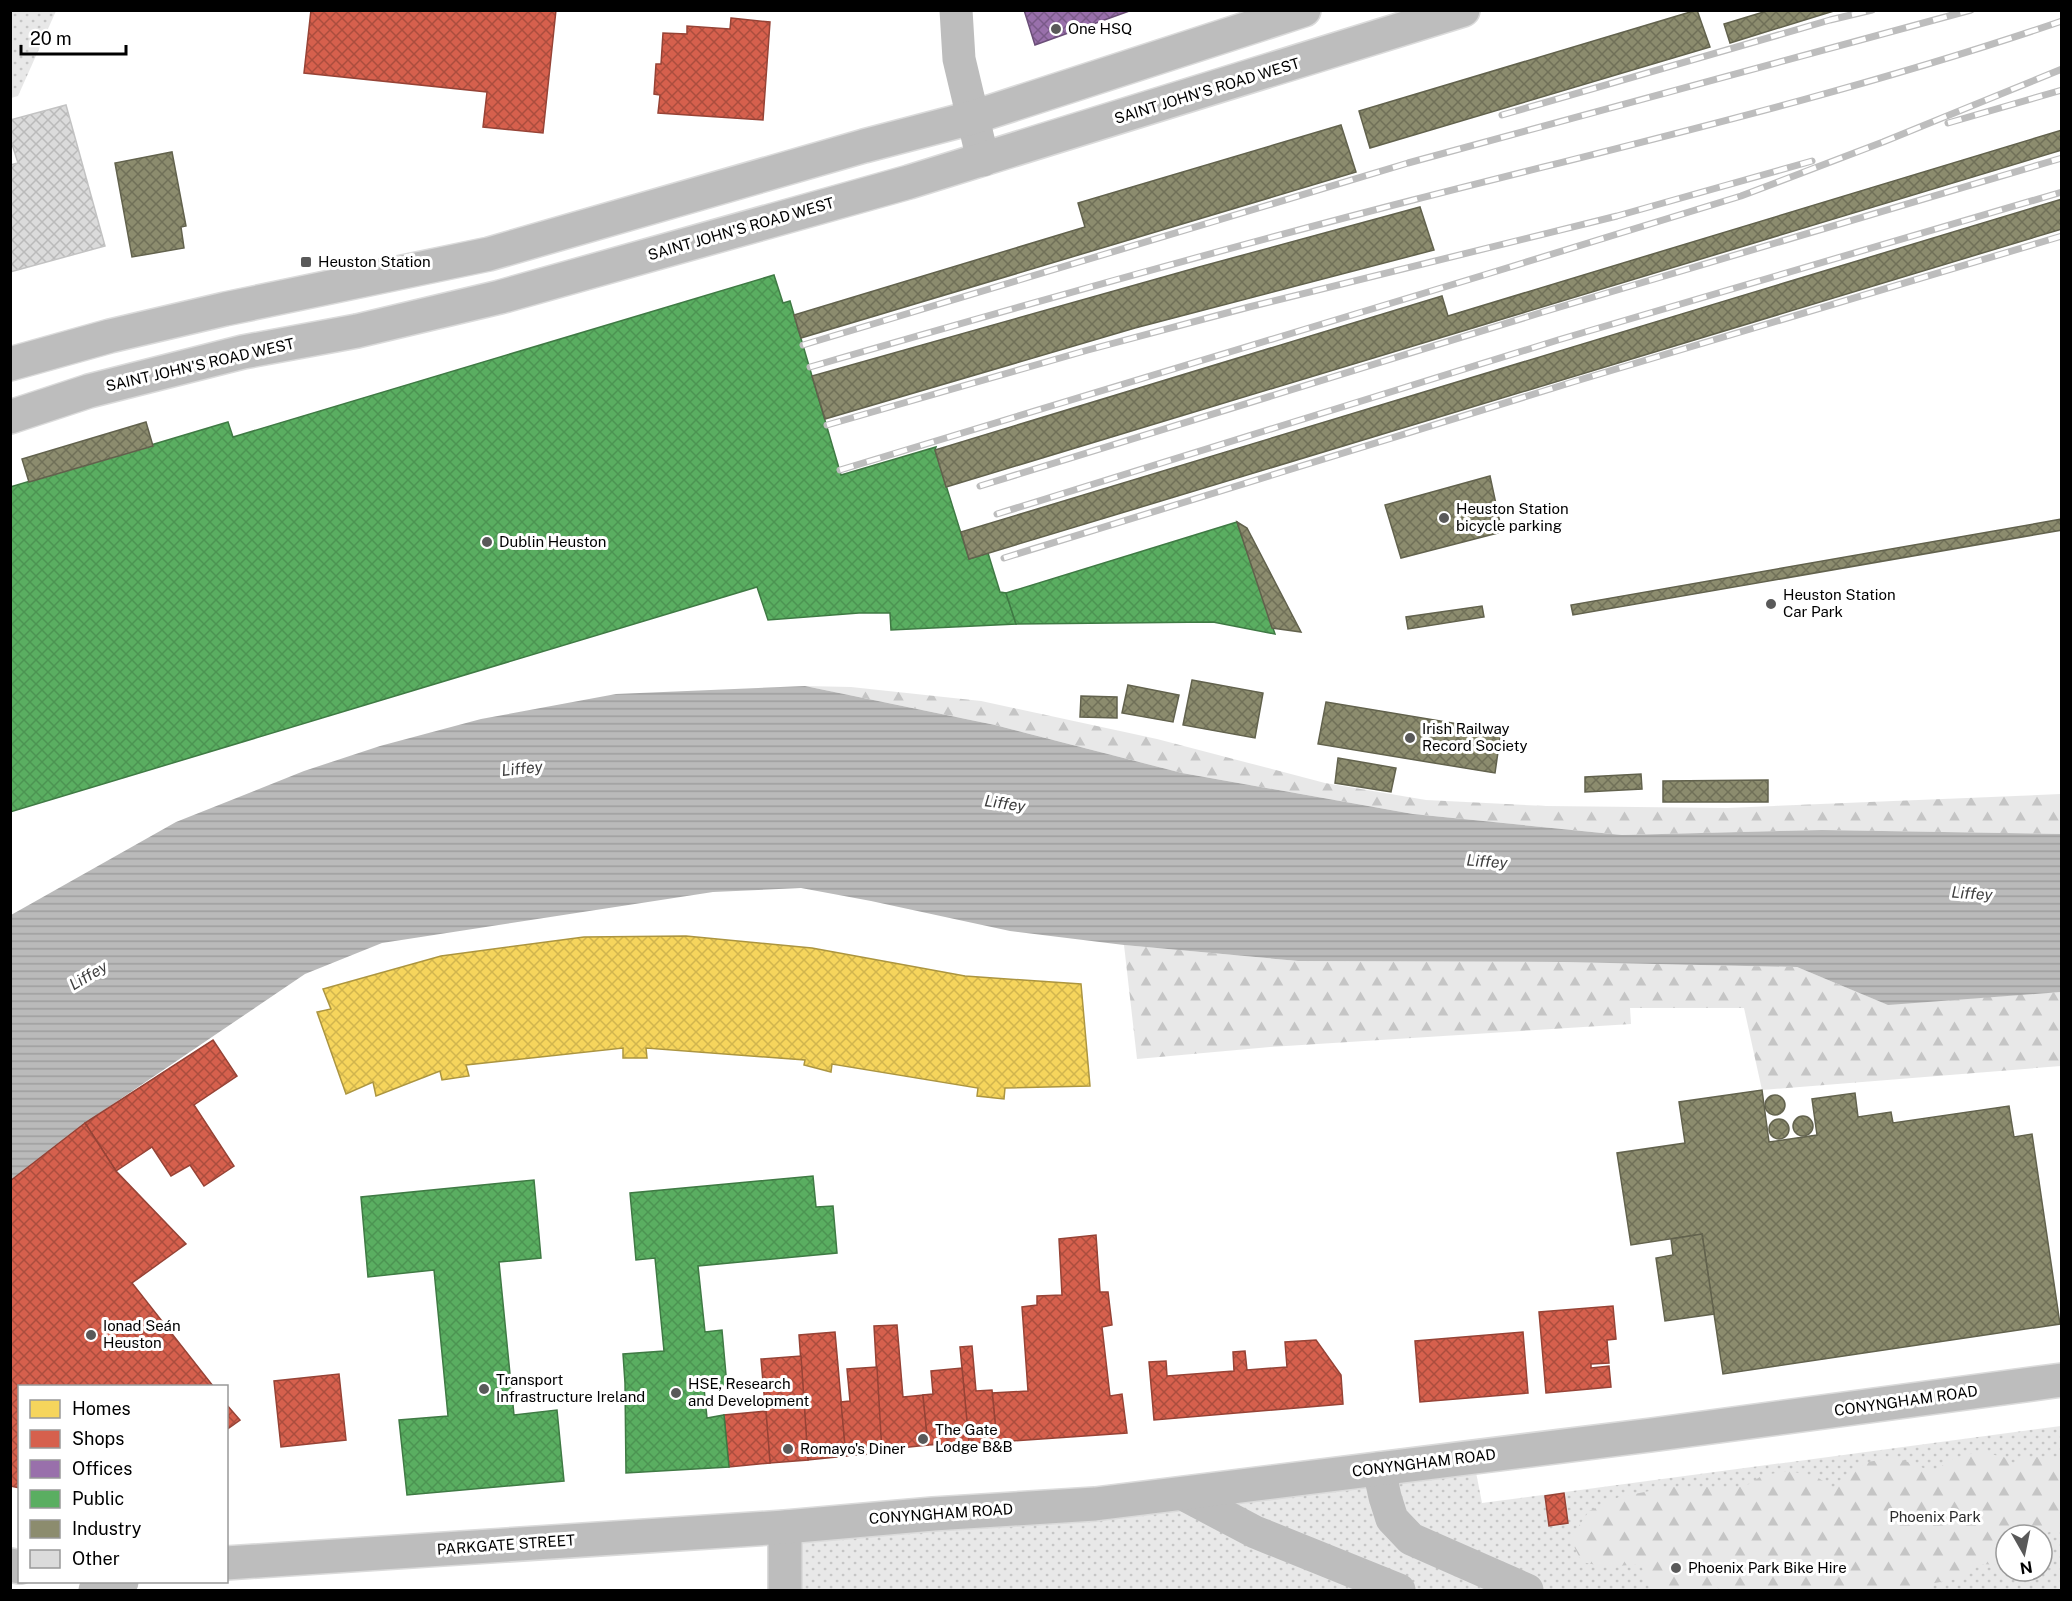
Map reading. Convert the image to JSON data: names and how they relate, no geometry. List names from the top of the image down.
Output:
{
  "streets": {
    "main road": ["SAINT JOHN'S ROAD WEST", "CONYNGHAM ROAD", "PARKGATE STREET"]
  },
  "crossings": [
    ["CONYNGHAM ROAD", "PARKGATE STREET"]
  ],
  "water": ["Liffey"],
  "parks": ["Phoenix Park"],
  "places": {
    "other": [
      "One HSQ",
      "Heuston Station bicycle parking",
      "Dublin Heuston",
      "Heuston Station Car Park",
      "Irish Railway Record Society",
      "Ionad Seán Heuston",
      "Transport Infrastructure Ireland",
      "HSE, Research and Development",
      "The Gate Lodge B&B",
      "Romayo's Diner",
      "Phoenix Park Bike Hire"
    ],
    "transit": ["Heuston Station"]
  },
  "legend": [
    "Homes",
    "Shops",
    "Offices",
    "Public",
    "Industry",
    "Other"
  ],
  "scale_bar": "20 m",
  "north": "bottom"
}
